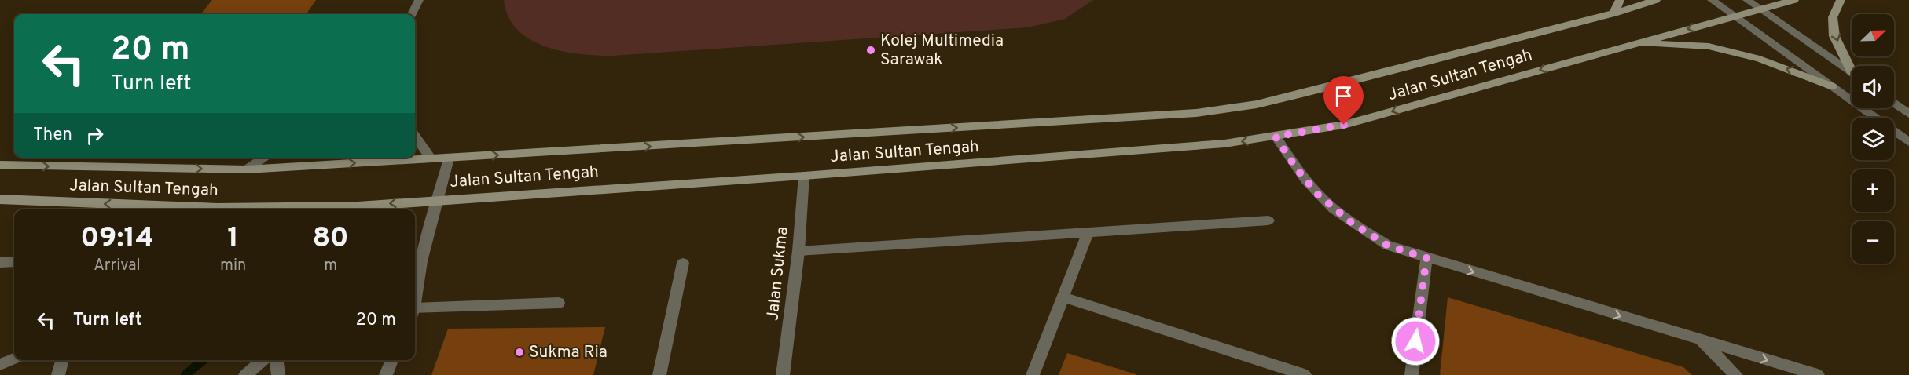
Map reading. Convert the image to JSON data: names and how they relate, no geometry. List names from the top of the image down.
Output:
{
  "streets": {
    "main road": ["Jalan Sultan Tengah"],
    "street": ["Jalan Sukma"]
  },
  "crossings": [
    ["Jalan Sultan Tengah", "Jalan Sukma"]
  ],
  "places": ["Kolej Multimedia Sarawak", "Sukma Ria"],
  "north": "top right",
  "page": {
    "map_buttons": ["+", "−"],
    "turn": ["20 m", "Turn left"],
    "then": "Then",
    "eta": [
      "09:14",
      "Arrival",
      "1",
      "min",
      "80",
      "m"
    ],
    "list": [
      {
        "name": "Turn left",
        "value": "20 m"
      }
    ]
  }
}
